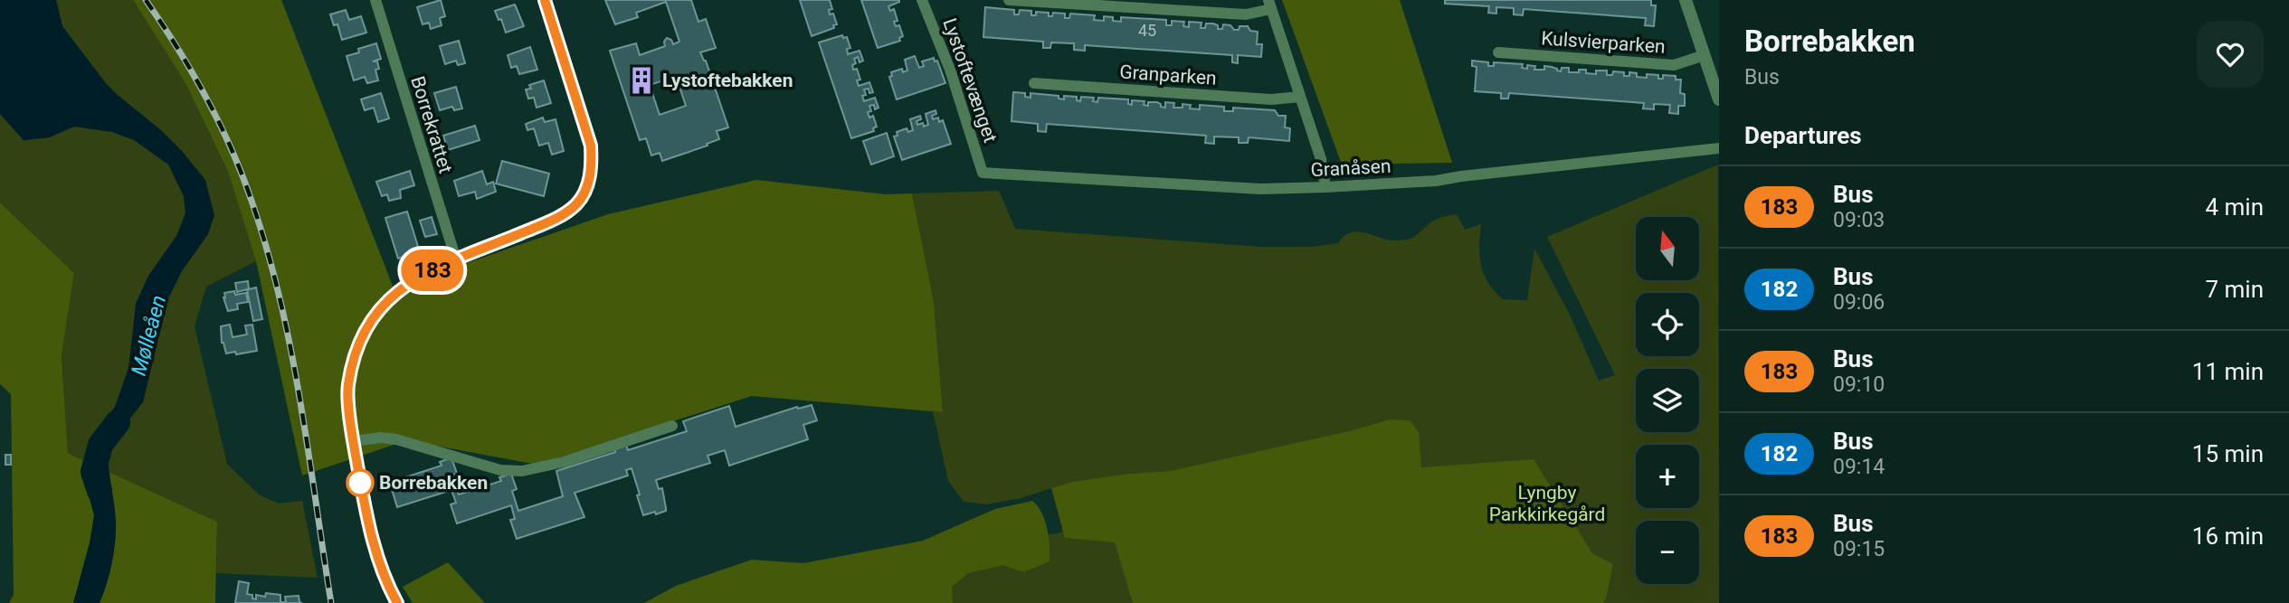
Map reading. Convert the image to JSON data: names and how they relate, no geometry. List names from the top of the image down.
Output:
{
  "streets": {
    "street": [
      "Kulsvierparken",
      "Granparken",
      "Lystoftevænget",
      "Borrekrattet",
      "Granåsen"
    ]
  },
  "crossings": [
    ["Lystoftevænget", "Granåsen"]
  ],
  "water": ["Mølleåen"],
  "parks": ["Lyngby Parkkirkegård"],
  "places": {
    "building": ["Lystoftebakken"],
    "other": ["Borrebakken"]
  },
  "lines": ["bus line 183"],
  "house_numbers": ["45"],
  "north": "top",
  "page": {
    "on_map": "183",
    "heading": [
      ["Borrebakken", "Bus"],
      "Departures"
    ],
    "list": [
      {
        "mark": "183",
        "name": "Bus",
        "note": "09:03",
        "value": "4 min"
      },
      {
        "mark": "182",
        "name": "Bus",
        "note": "09:06",
        "value": "7 min"
      },
      {
        "mark": "183",
        "name": "Bus",
        "note": "09:10",
        "value": "11 min"
      },
      {
        "mark": "182",
        "name": "Bus",
        "note": "09:14",
        "value": "15 min"
      },
      {
        "mark": "183",
        "name": "Bus",
        "note": "09:15",
        "value": "16 min"
      }
    ],
    "map_buttons": ["+", "−"]
  }
}
